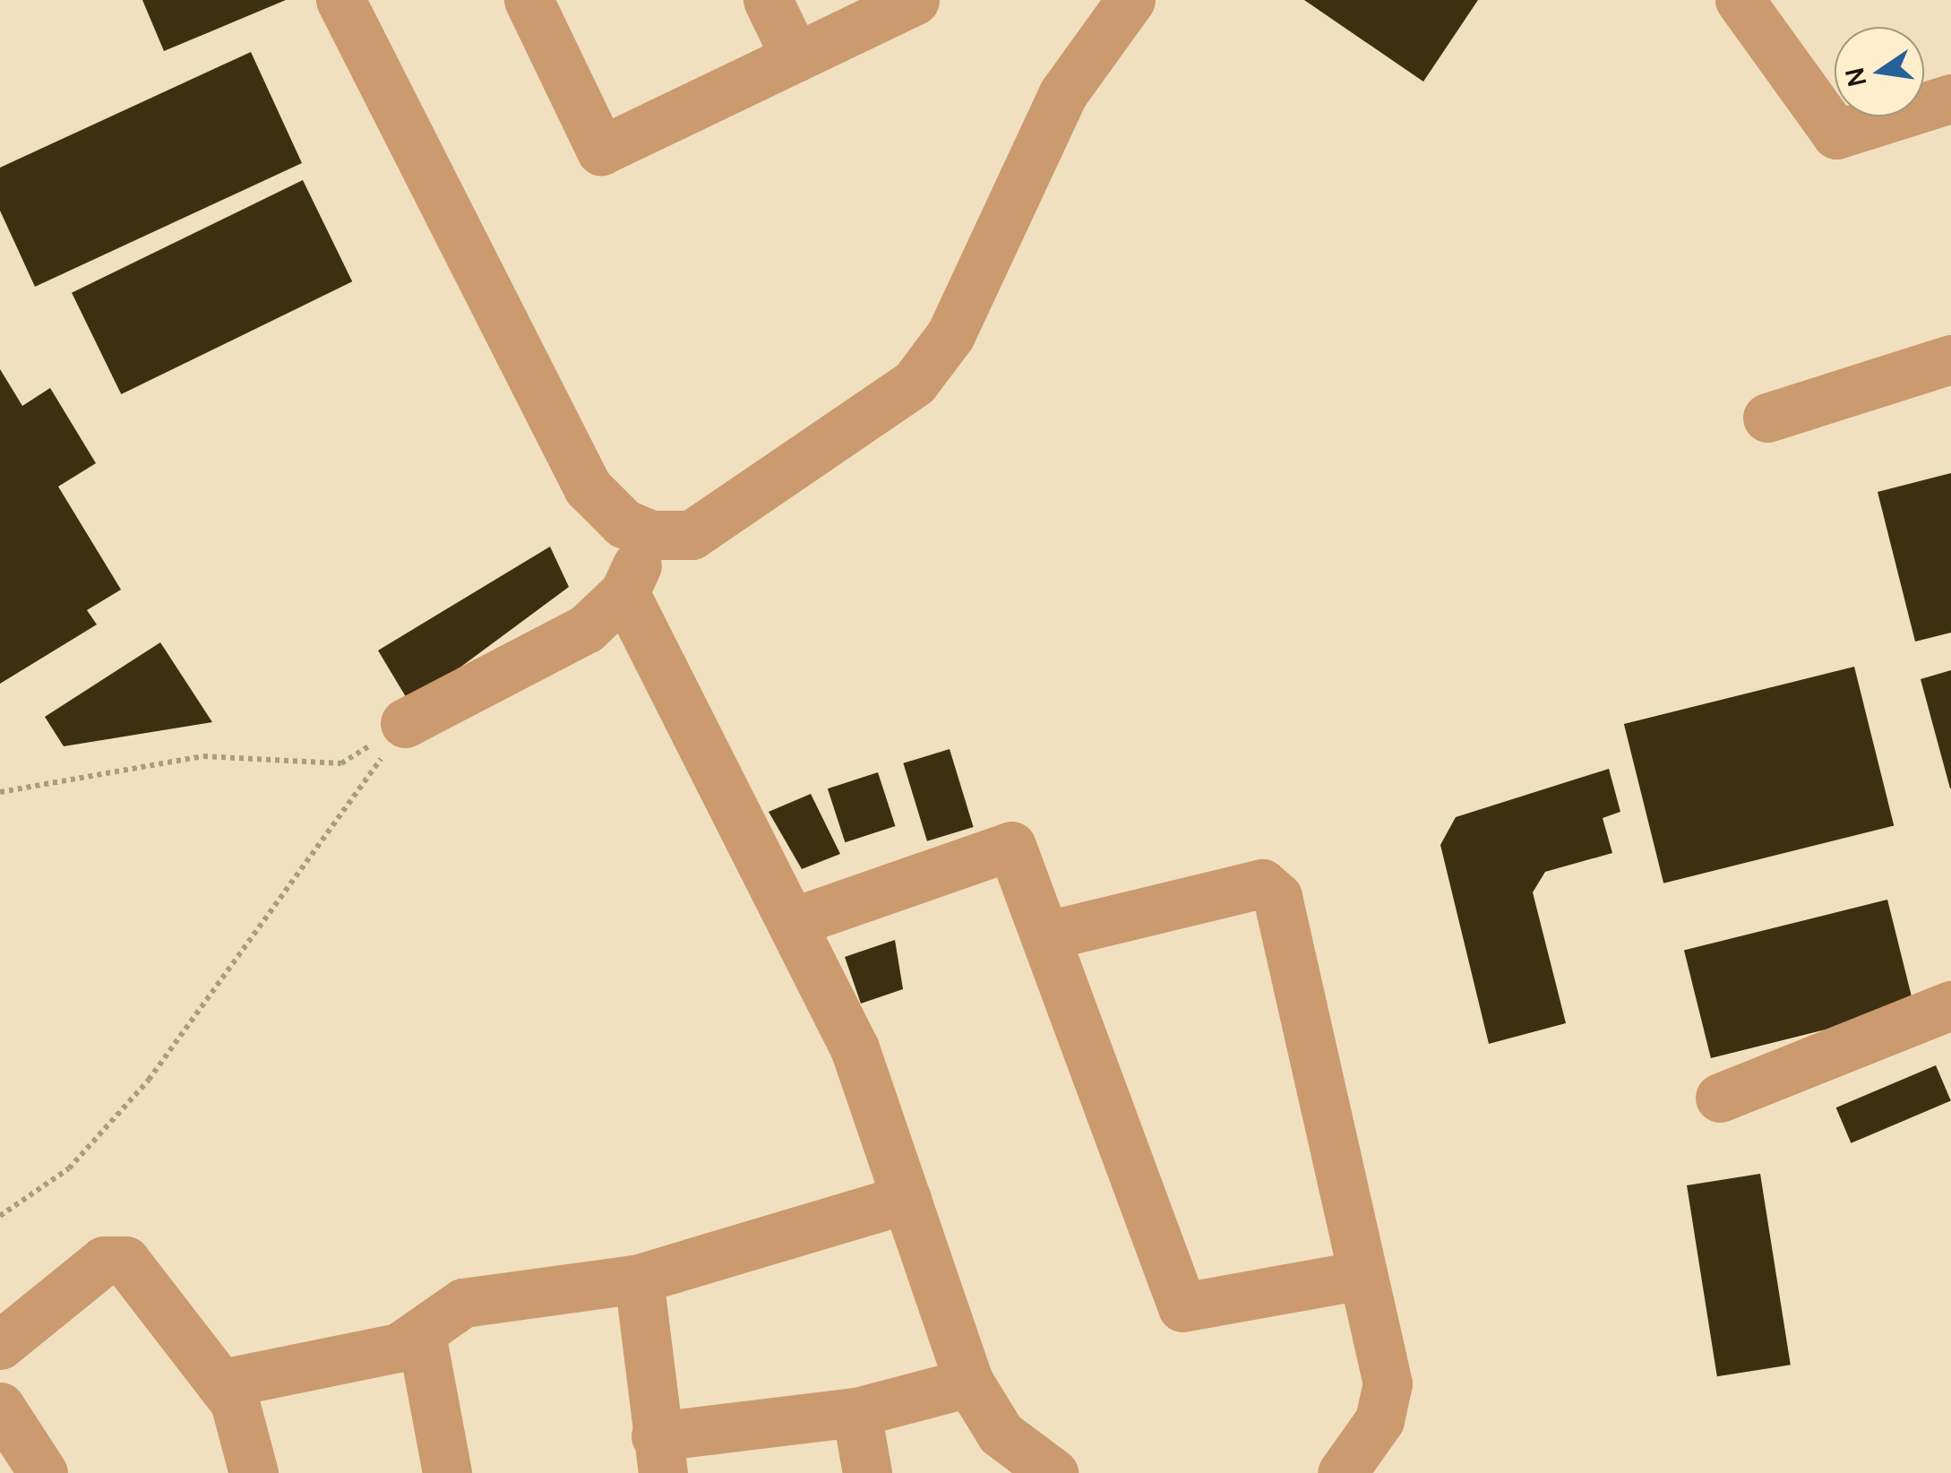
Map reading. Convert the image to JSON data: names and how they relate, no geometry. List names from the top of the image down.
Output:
{
  "north": "left"
}
